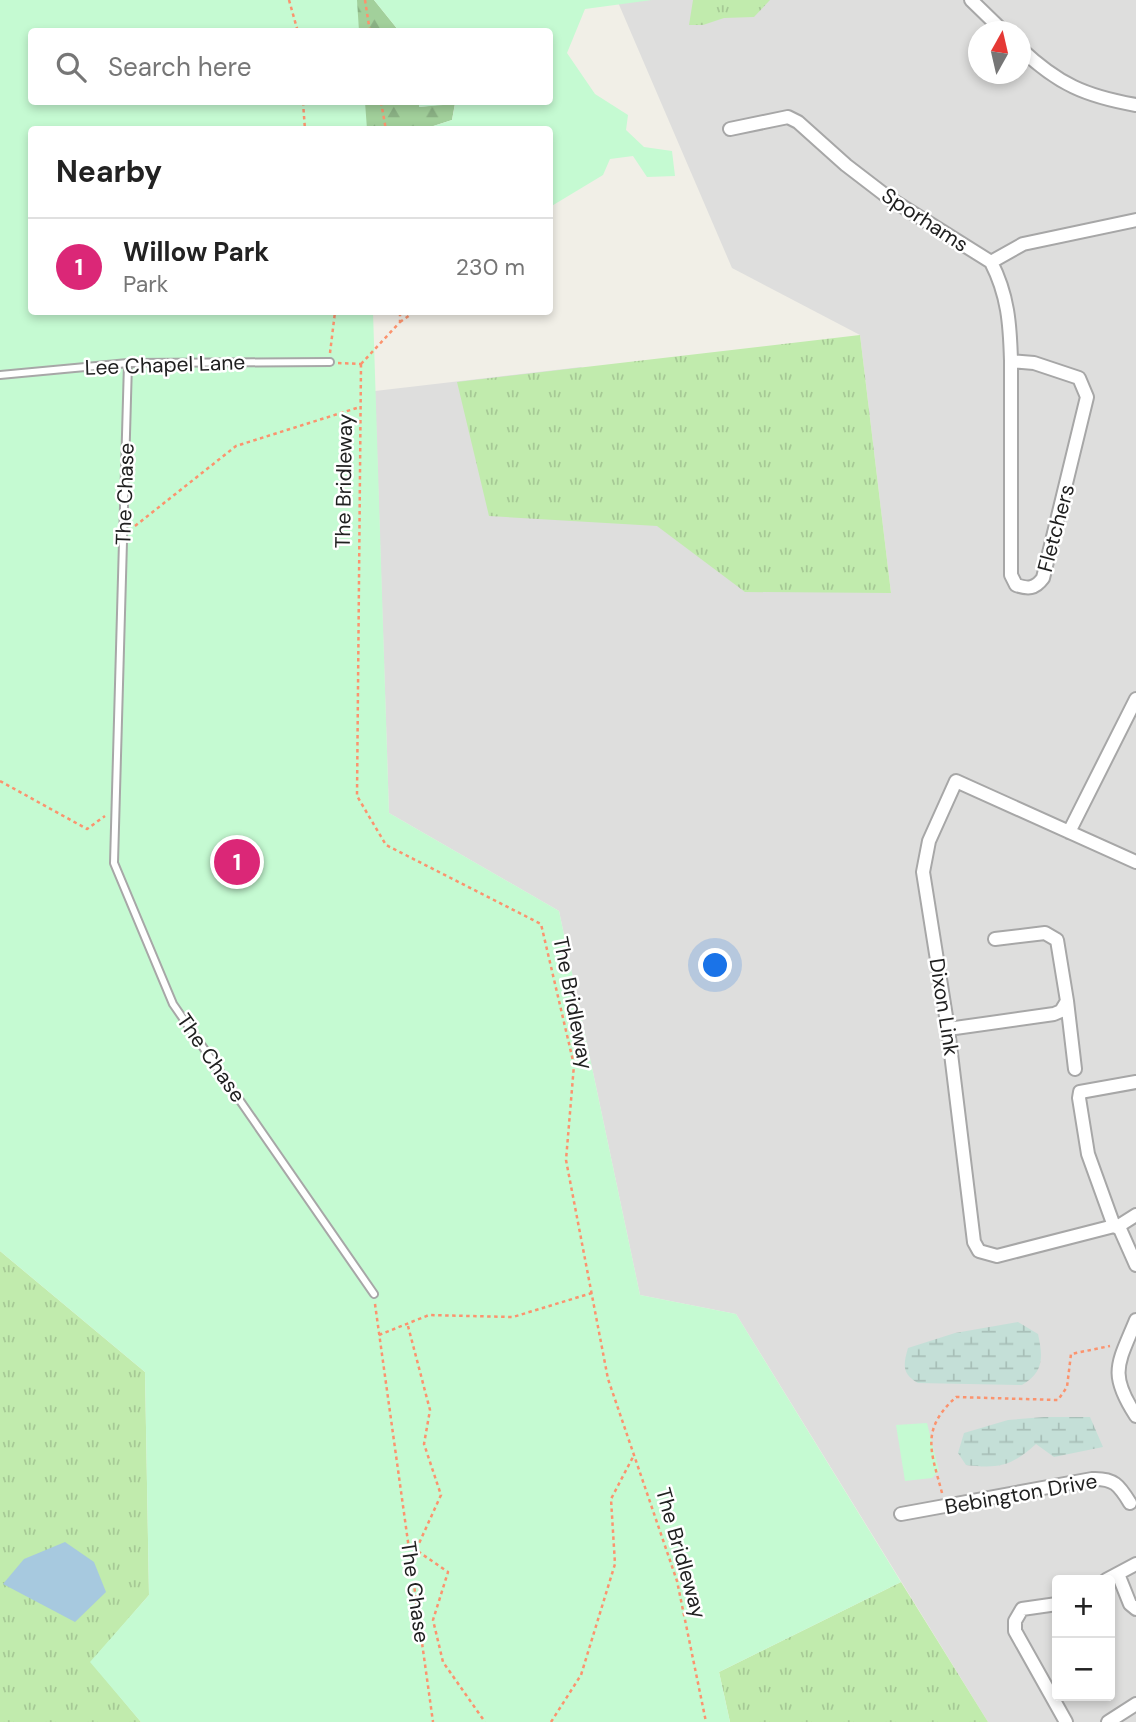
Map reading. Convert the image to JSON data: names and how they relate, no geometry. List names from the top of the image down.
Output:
{
  "streets": {
    "street": [
      "Sporhams",
      "Fletchers",
      "Dixon Link",
      "Bebington Drive"
    ],
    "lane": ["Lee Chapel Lane", "The Chase"],
    "path": ["The Bridleway"]
  },
  "crossings": [
    ["Sporhams", "Fletchers"],
    ["Lee Chapel Lane", "The Chase"]
  ],
  "north": "top",
  "page": {
    "search": "Search here",
    "heading": "Nearby",
    "list": [
      {
        "mark": "1",
        "name": "Willow Park",
        "note": "Park",
        "value": "230 m"
      }
    ],
    "pins": "1",
    "map_buttons": ["+", "−"]
  }
}
